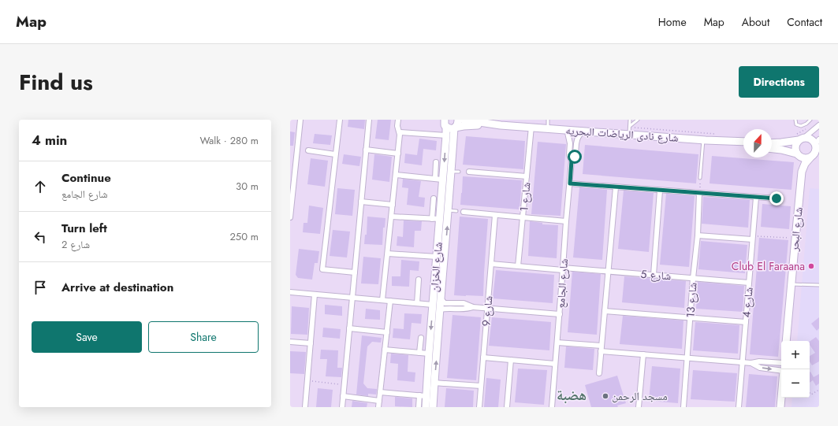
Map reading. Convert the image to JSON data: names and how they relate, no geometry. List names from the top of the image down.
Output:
{
  "streets": {
    "main road": ["شارع نادى الرياضات البحريه", "شارع البحر", "شارع الخزان"],
    "street": [
      "شارع 1",
      "شارع 5",
      "شارع الجامع",
      "شارع 13",
      "شارع 4",
      "شارع 9"
    ]
  },
  "crossings": [
    ["شارع نادى الرياضات البحريه", "شارع 1"],
    ["شارع نادى الرياضات البحريه", "شارع الخزان"],
    ["شارع نادى الرياضات البحريه", "شارع الجامع"],
    ["شارع 1", "شارع 5"],
    ["شارع 5", "شارع الجامع"],
    ["شارع 5", "شارع 13"],
    ["شارع 5", "شارع 4"],
    ["شارع 5", "شارع 9"]
  ],
  "districts": ["هضبة"],
  "places": ["Club El Faraana", "مسجد الرحمن"],
  "north": "top",
  "page": {
    "header": "Map",
    "nav": [
      "Home",
      "Map",
      "About",
      "Contact"
    ],
    "title": "Find us",
    "buttons": [
      "Directions",
      ["Save", "Share"]
    ],
    "heading": ["4 min", "Walk · 280 m"],
    "list": [
      ["Continue", "شارع الجامع", "30 m"],
      ["Turn left", "شارع 2", "250 m"],
      "Arrive at destination"
    ],
    "map_buttons": ["+", "−"]
  }
}
